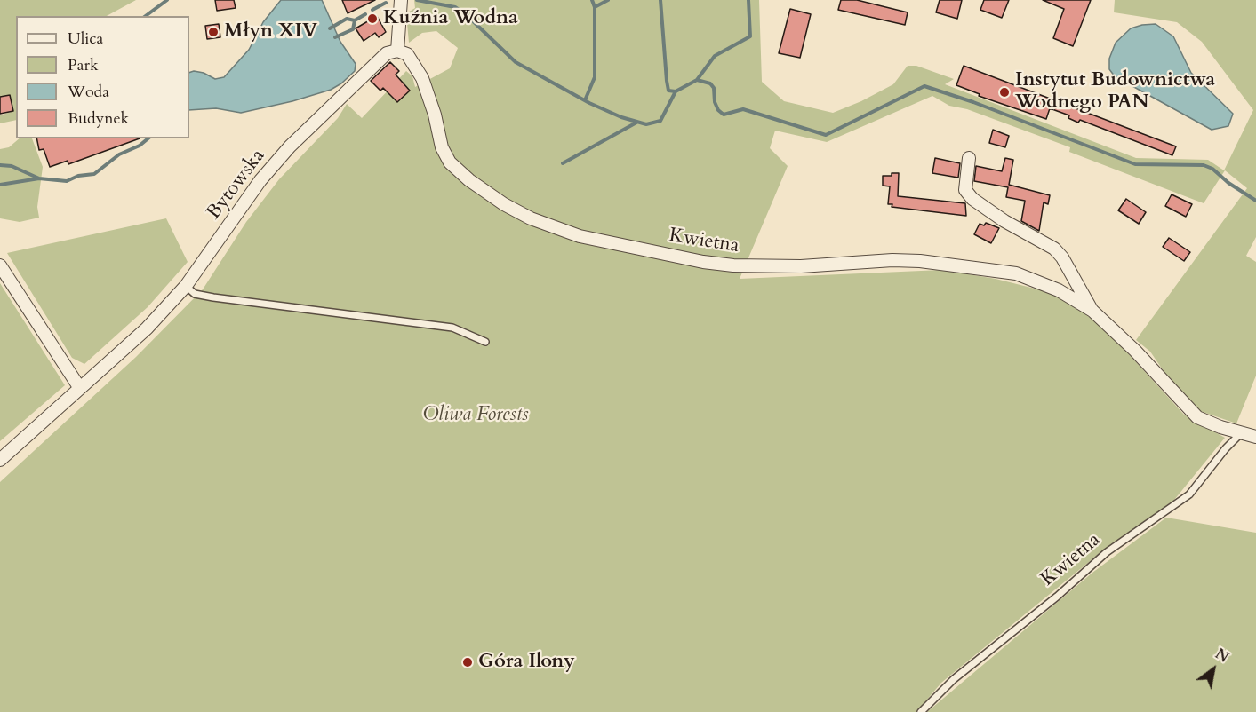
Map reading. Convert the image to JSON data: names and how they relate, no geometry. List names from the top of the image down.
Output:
{
  "streets": {
    "street": ["Bytowska", "Kwietna"]
  },
  "crossings": [
    ["Bytowska", "Kwietna"]
  ],
  "parks": ["Oliwa Forests"],
  "places": [
    "Kuźnia Wodna",
    "Młyn XIV",
    "Instytut Budownictwa Wodnego PAN",
    "Góra Ilony"
  ],
  "legend": [
    "Ulica",
    "Park",
    "Woda",
    "Budynek"
  ],
  "north": "top right"
}
